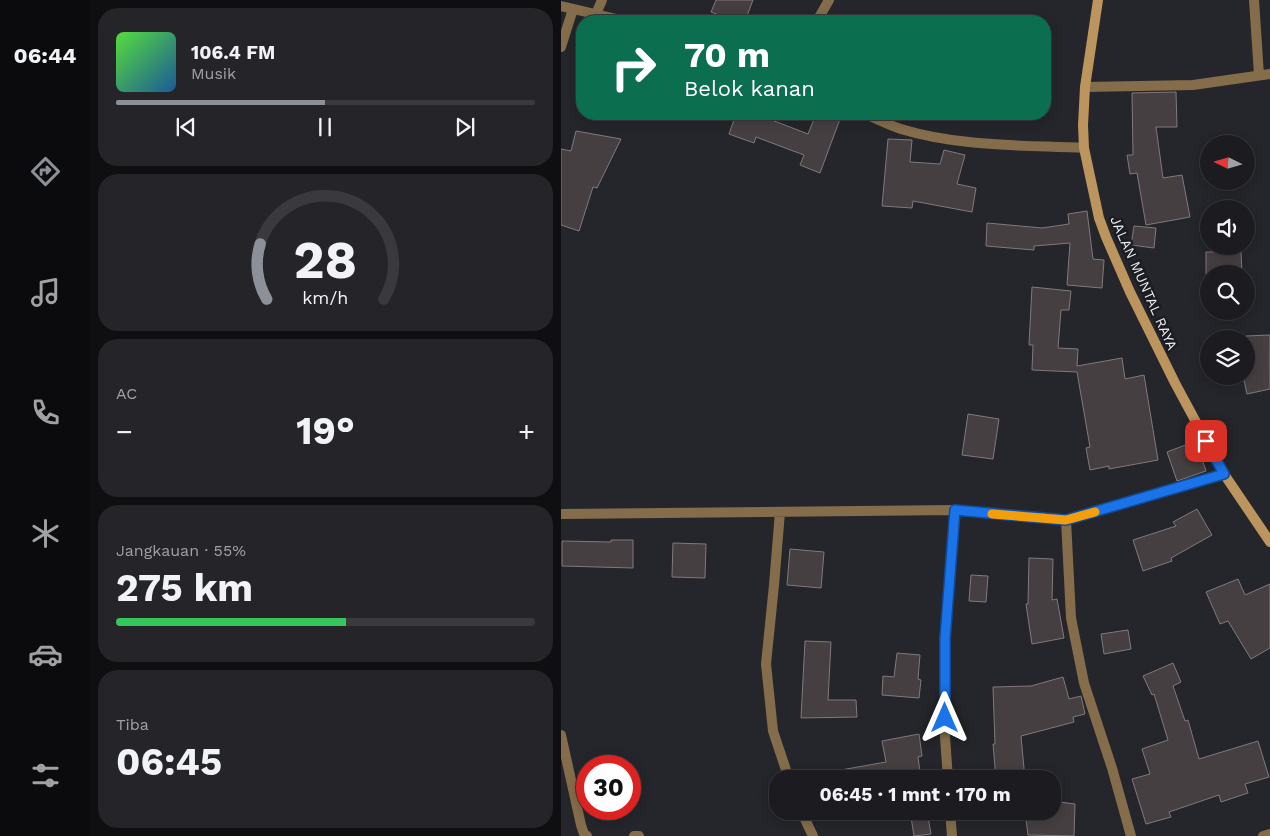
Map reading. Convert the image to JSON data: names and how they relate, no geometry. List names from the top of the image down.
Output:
{
  "streets": {
    "main road": ["JALAN MUNTAL RAYA"]
  },
  "north": "left",
  "page": {
    "tabs": "06:44",
    "turn": ["70 m", "Belok kanan"],
    "song": ["106.4 FM", "Musik"],
    "tile": [
      "AC",
      ["Jangkauan · 55%", "275 km"],
      ["Tiba", "06:45"]
    ],
    "heat": ["−", "19°", "+"],
    "limit": "30",
    "trip": "06:45 · 1 mnt · 170 m",
    "gauge": ["28", "km/h"]
  }
}
